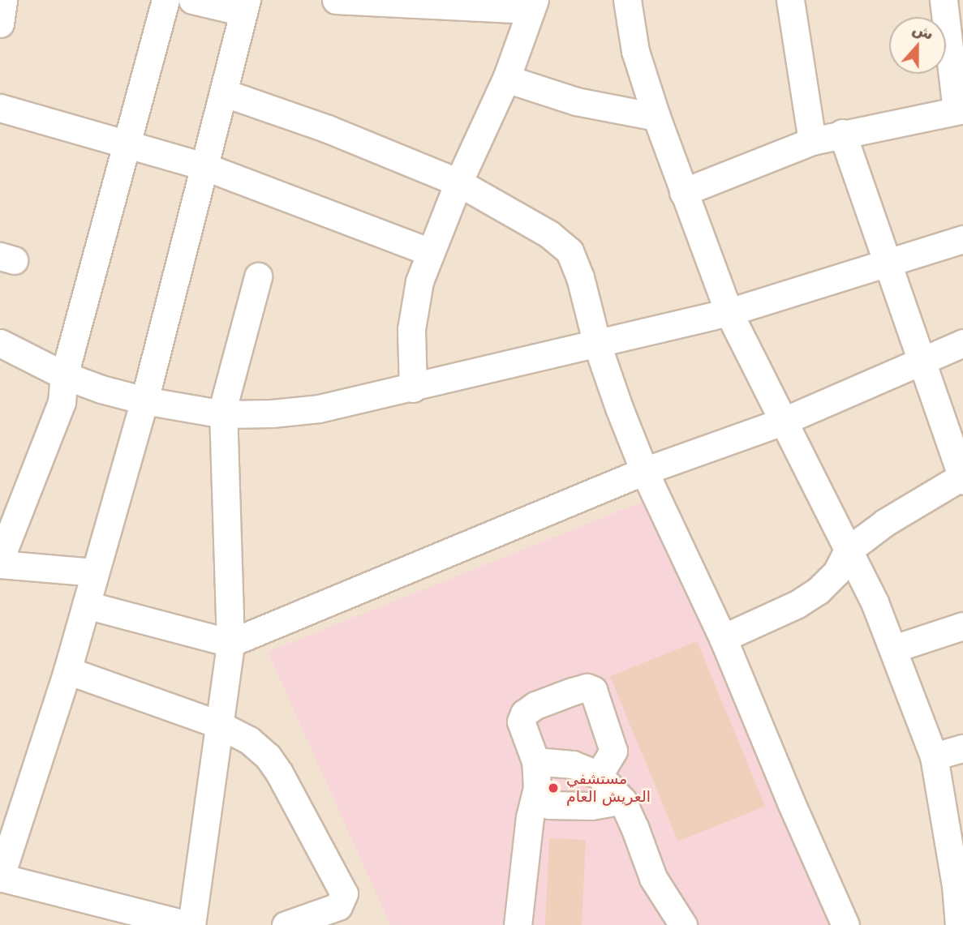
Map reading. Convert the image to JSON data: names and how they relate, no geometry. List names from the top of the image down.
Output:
{
  "places": ["مستشفي العريش العام"],
  "north": "top"
}
